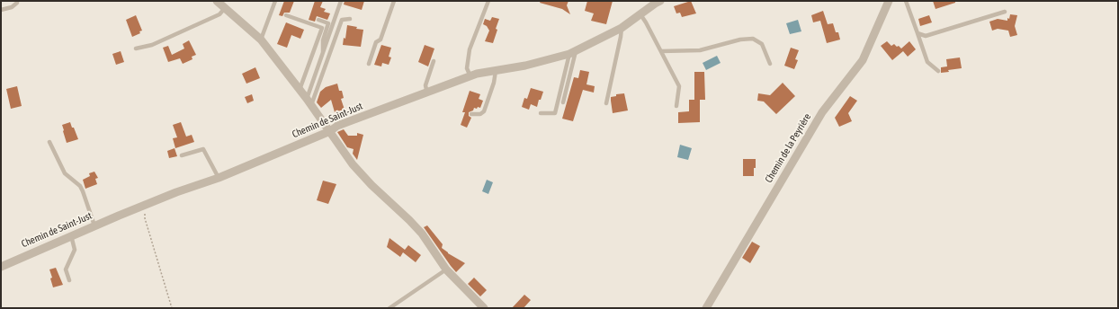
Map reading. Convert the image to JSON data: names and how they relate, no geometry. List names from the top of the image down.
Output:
{
  "streets": {
    "street": ["Chemin de Saint-Just", "Chemin de la Peyrière"]
  }
}
